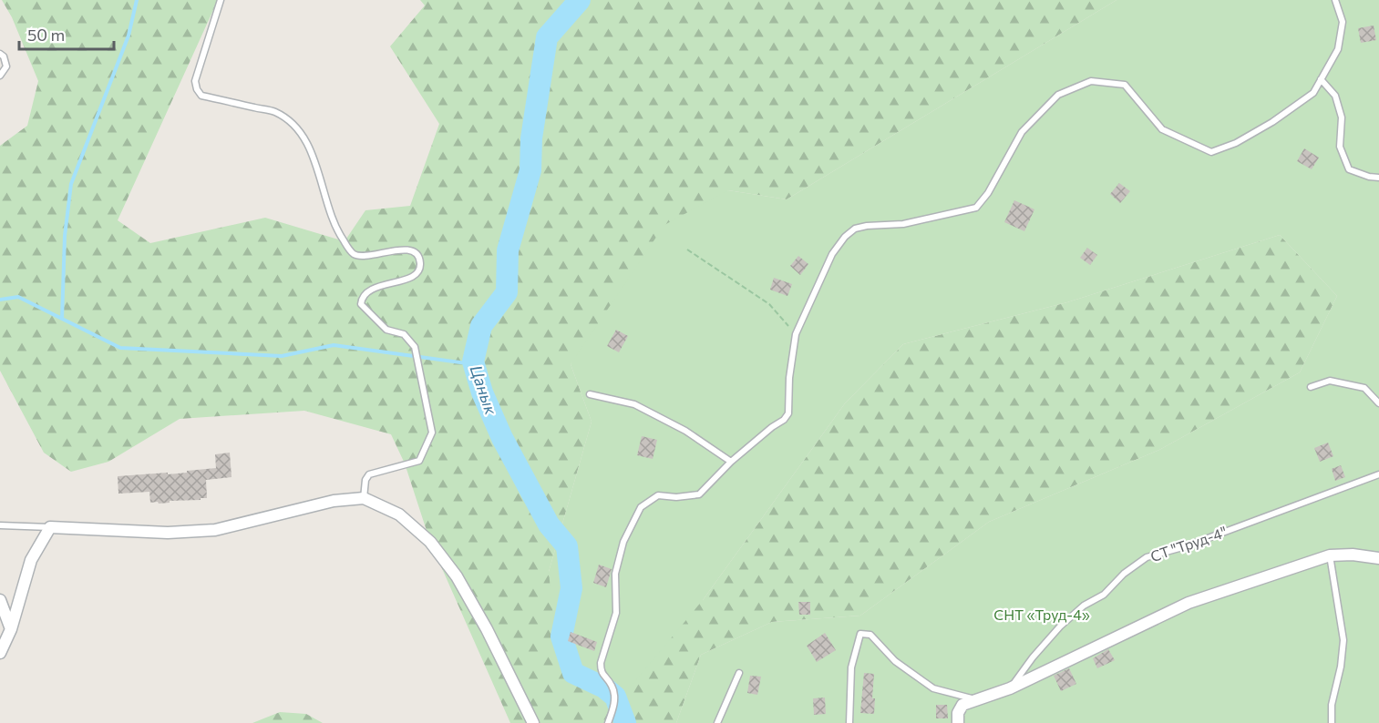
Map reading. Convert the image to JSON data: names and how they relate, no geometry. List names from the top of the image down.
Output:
{
  "streets": {
    "lane": ["СТ \"Труд-4\""]
  },
  "water": ["Цанык"],
  "parks": ["СНТ «Труд-4»"],
  "scale_bar": "50 m"
}
